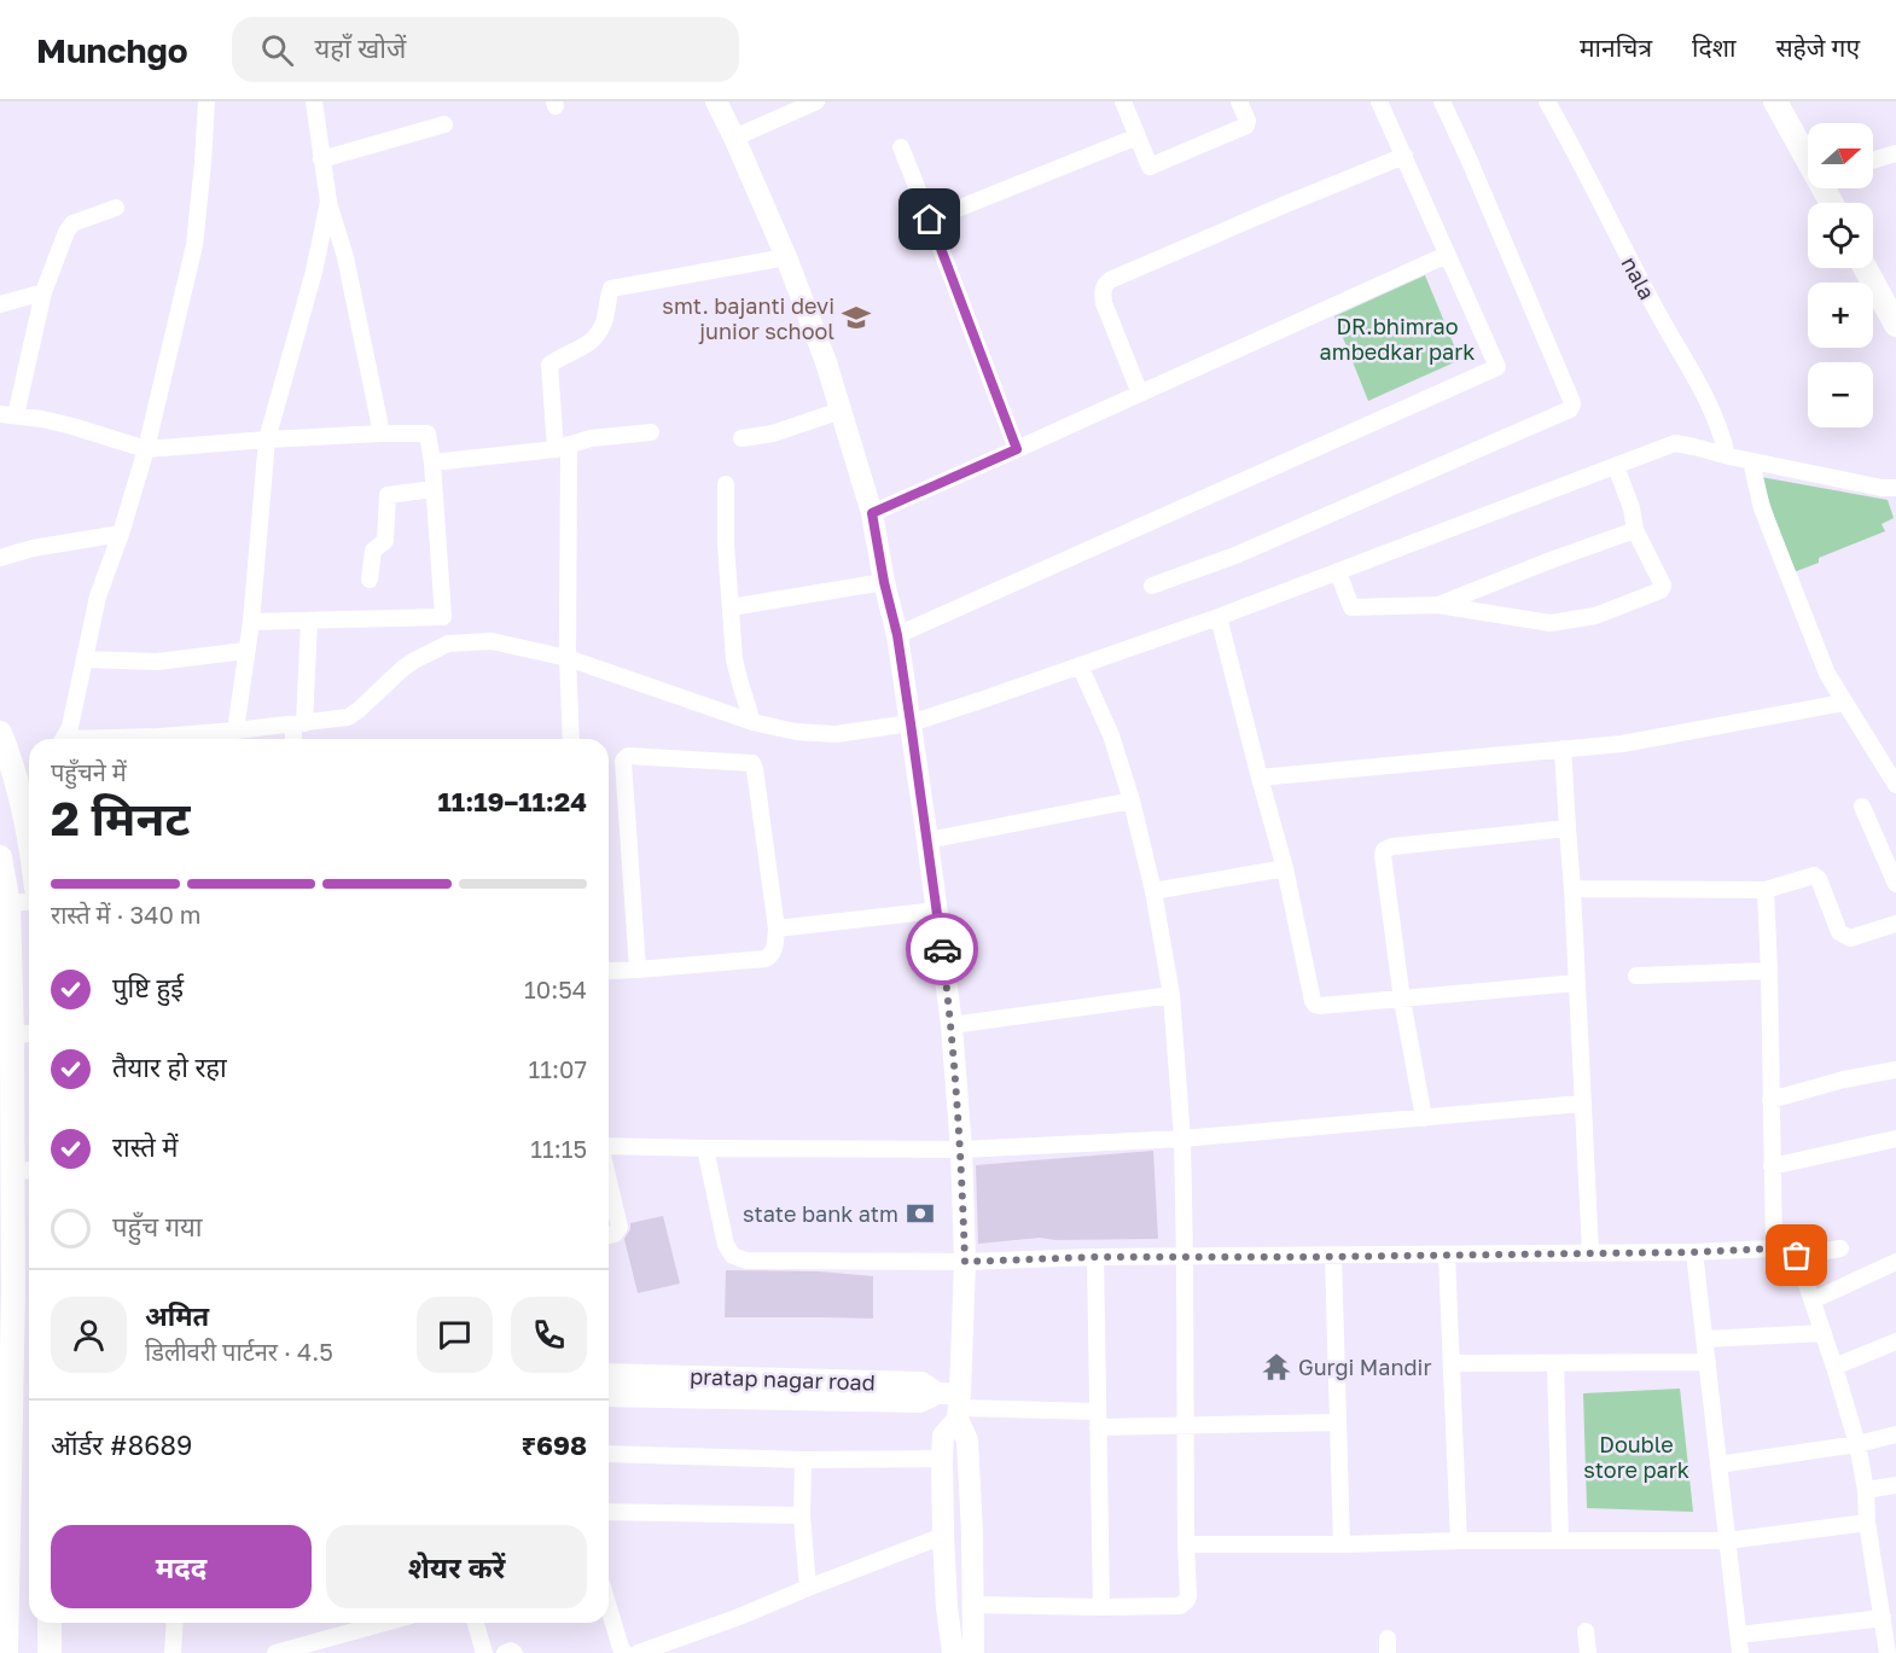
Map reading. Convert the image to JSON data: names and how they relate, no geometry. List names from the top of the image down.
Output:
{
  "streets": {
    "street": ["nala", "pratap nagar road"]
  },
  "parks": ["DR.bhimrao ambedkar park", "Double store park"],
  "places": {
    "school or university": ["smt. bajanti devi junior school"],
    "bank": ["state bank atm"],
    "temple": ["Gurgi Mandir"]
  },
  "north": "right",
  "page": {
    "header": "Munchgo",
    "search": "यहाँ खोजें",
    "nav": ["मानचित्र", "दिशा", "सहेजे गए"],
    "map_buttons": ["+", "−"],
    "heading": ["2 मिनट", "पहुँचने में", "11:19–11:24"],
    "panel": [
      "अमित",
      "डिलीवरी पार्टनर · 4.5",
      "ऑर्डर #8689",
      "₹698"
    ],
    "bar": "रास्ते में · 340 m",
    "list": [
      ["पुष्टि हुई", "10:54"],
      ["तैयार हो रहा", "11:07"],
      ["रास्ते में", "11:15"],
      "पहुँच गया"
    ],
    "buttons": ["मदद", "शेयर करें"]
  }
}
